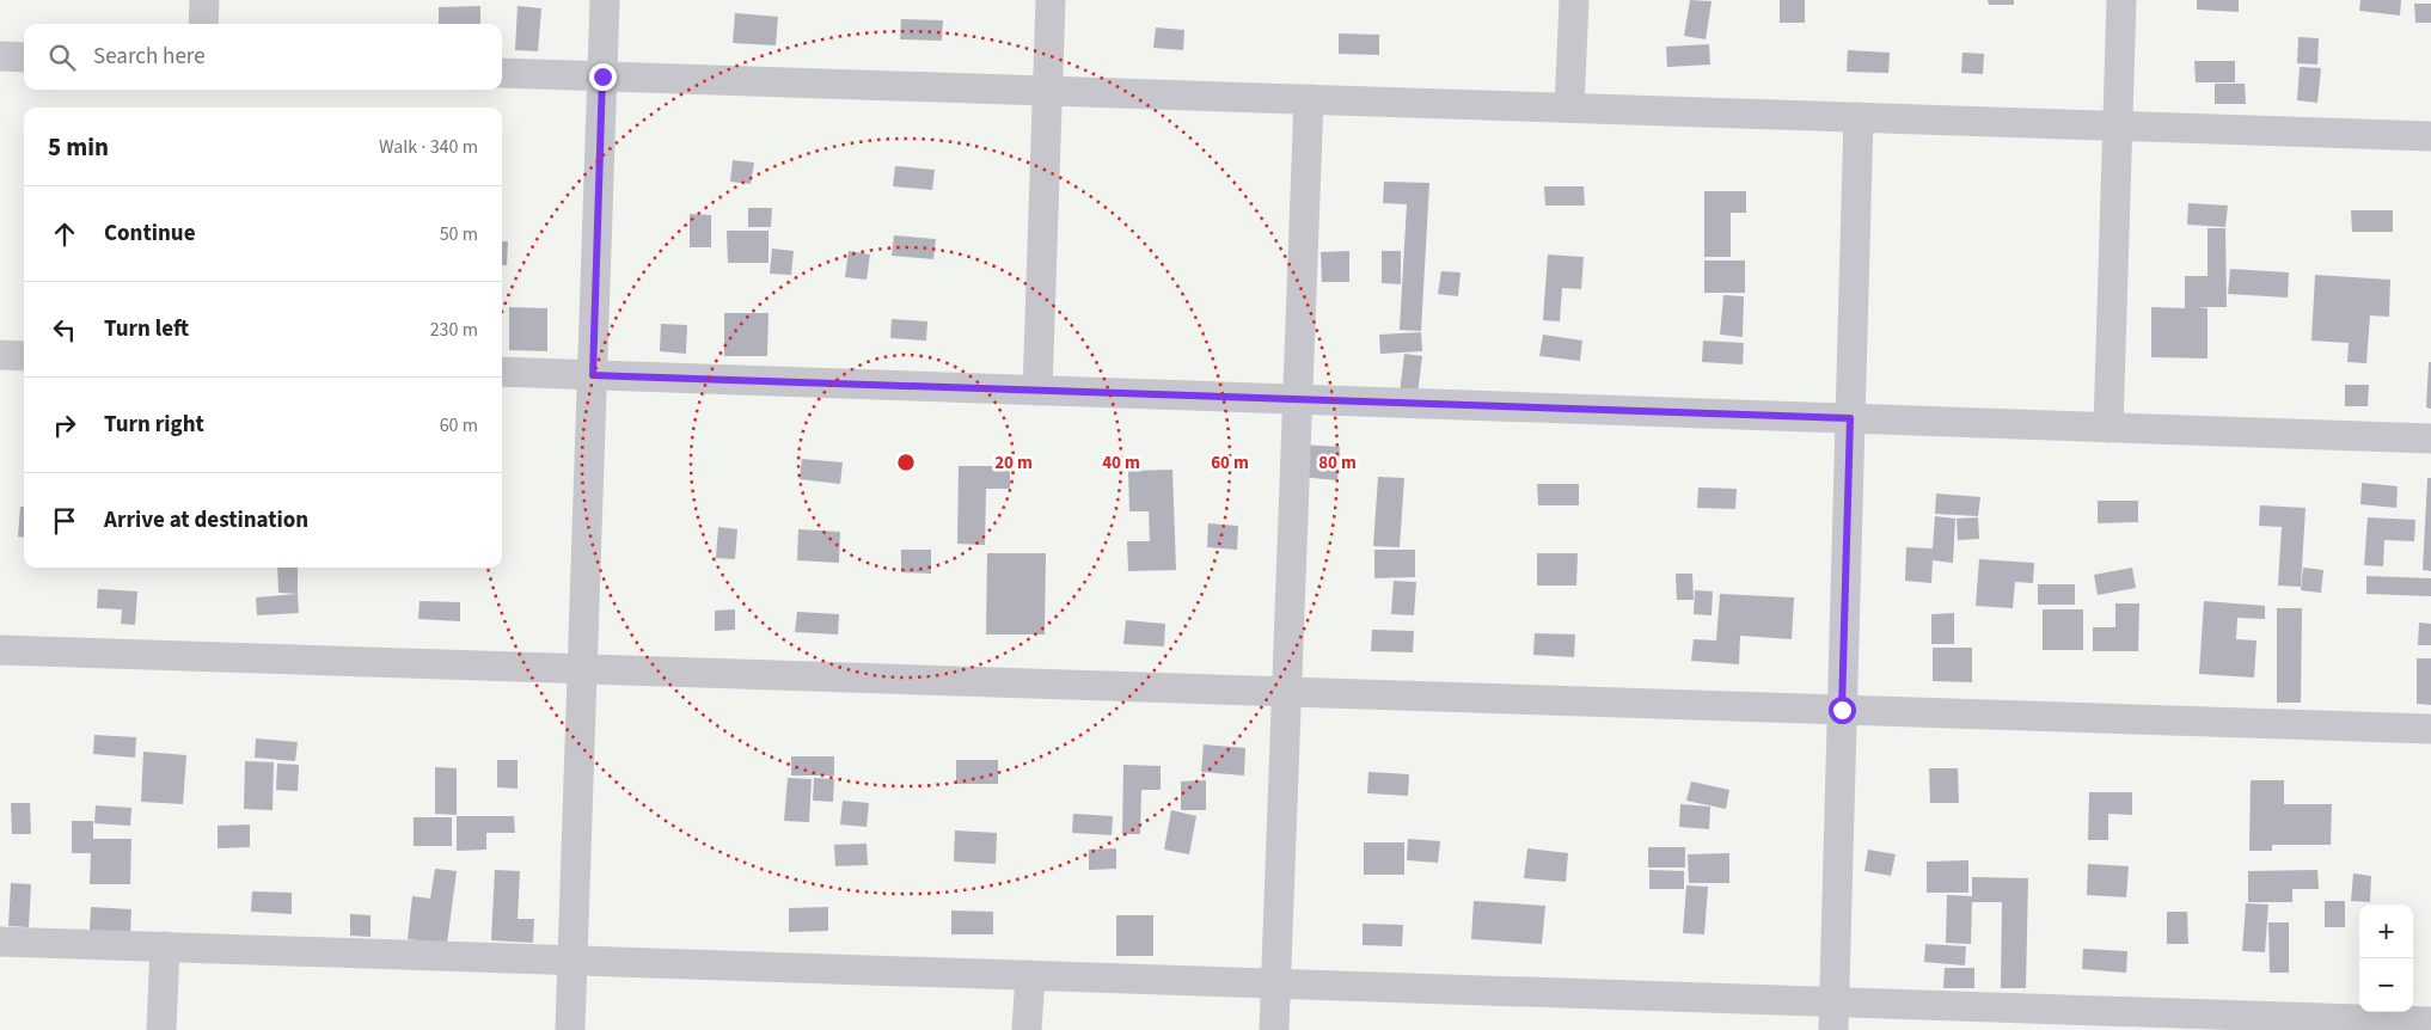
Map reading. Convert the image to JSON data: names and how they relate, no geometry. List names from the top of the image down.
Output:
{
  "page": {
    "search": "Search here",
    "heading": ["5 min", "Walk · 340 m"],
    "list": [
      ["Continue", "50 m"],
      ["Turn left", "230 m"],
      ["Turn right", "60 m"],
      "Arrive at destination"
    ],
    "map_buttons": ["+", "−"]
  },
  "rings": [
    "20 m",
    "40 m",
    "60 m",
    "80 m"
  ]
}
